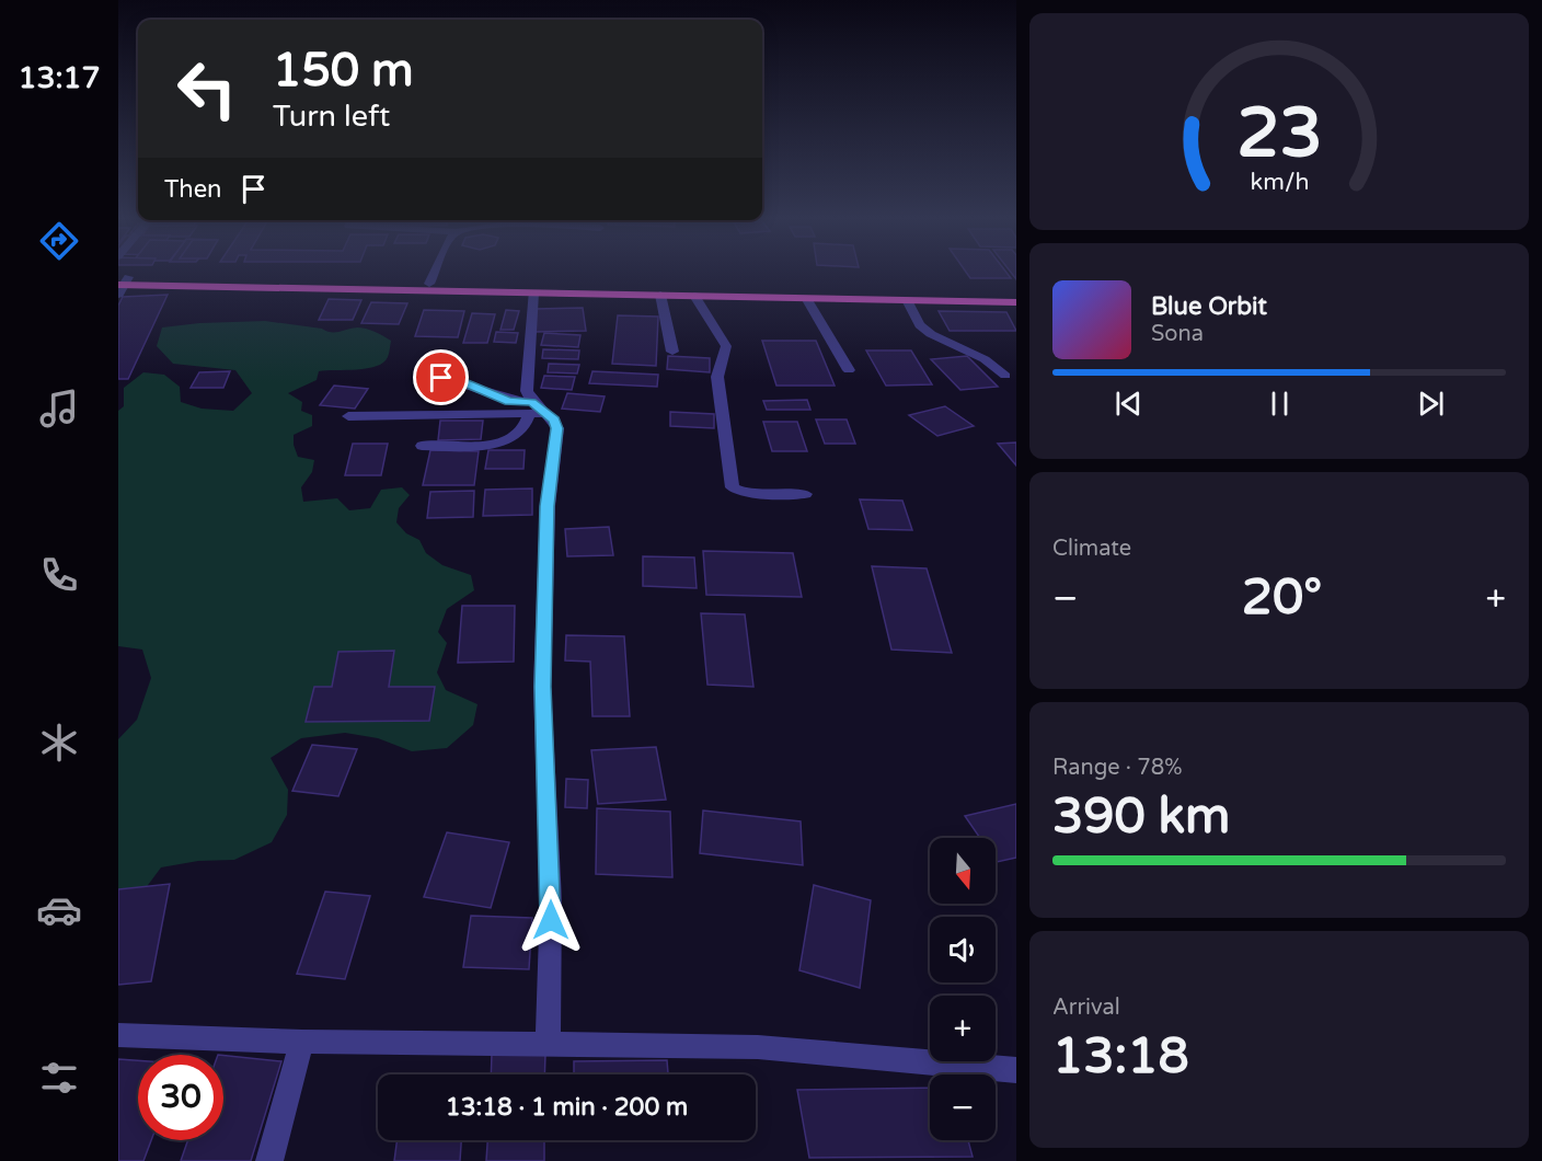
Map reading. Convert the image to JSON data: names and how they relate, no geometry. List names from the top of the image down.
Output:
{
  "north": "bottom",
  "page": {
    "tabs": "13:17",
    "turn": ["150 m", "Turn left"],
    "then": "Then",
    "song": ["Blue Orbit", "Sona"],
    "tile": [
      "Climate",
      ["Range · 78%", "390 km"],
      ["Arrival", "13:18"]
    ],
    "heat": ["−", "20°", "+"],
    "map_buttons": ["+", "−"],
    "limit": "30",
    "trip": "13:18 · 1 min · 200 m",
    "gauge": ["23", "km/h"]
  }
}
